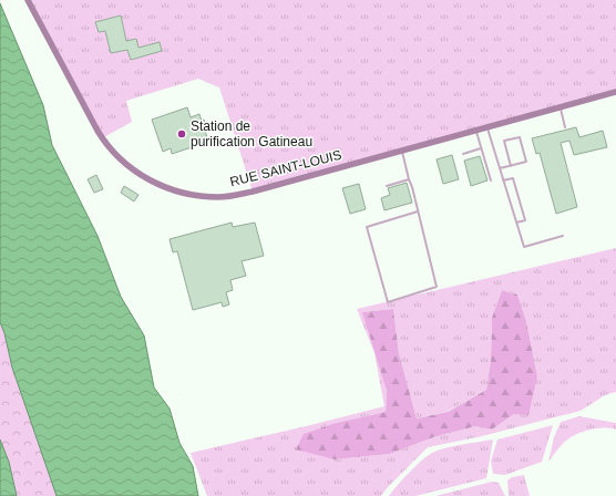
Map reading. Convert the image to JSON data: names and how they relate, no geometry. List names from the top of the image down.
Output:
{
  "streets": {
    "street": ["RUE SAINT-LOUIS"]
  },
  "places": ["Station de purification Gatineau"]
}
